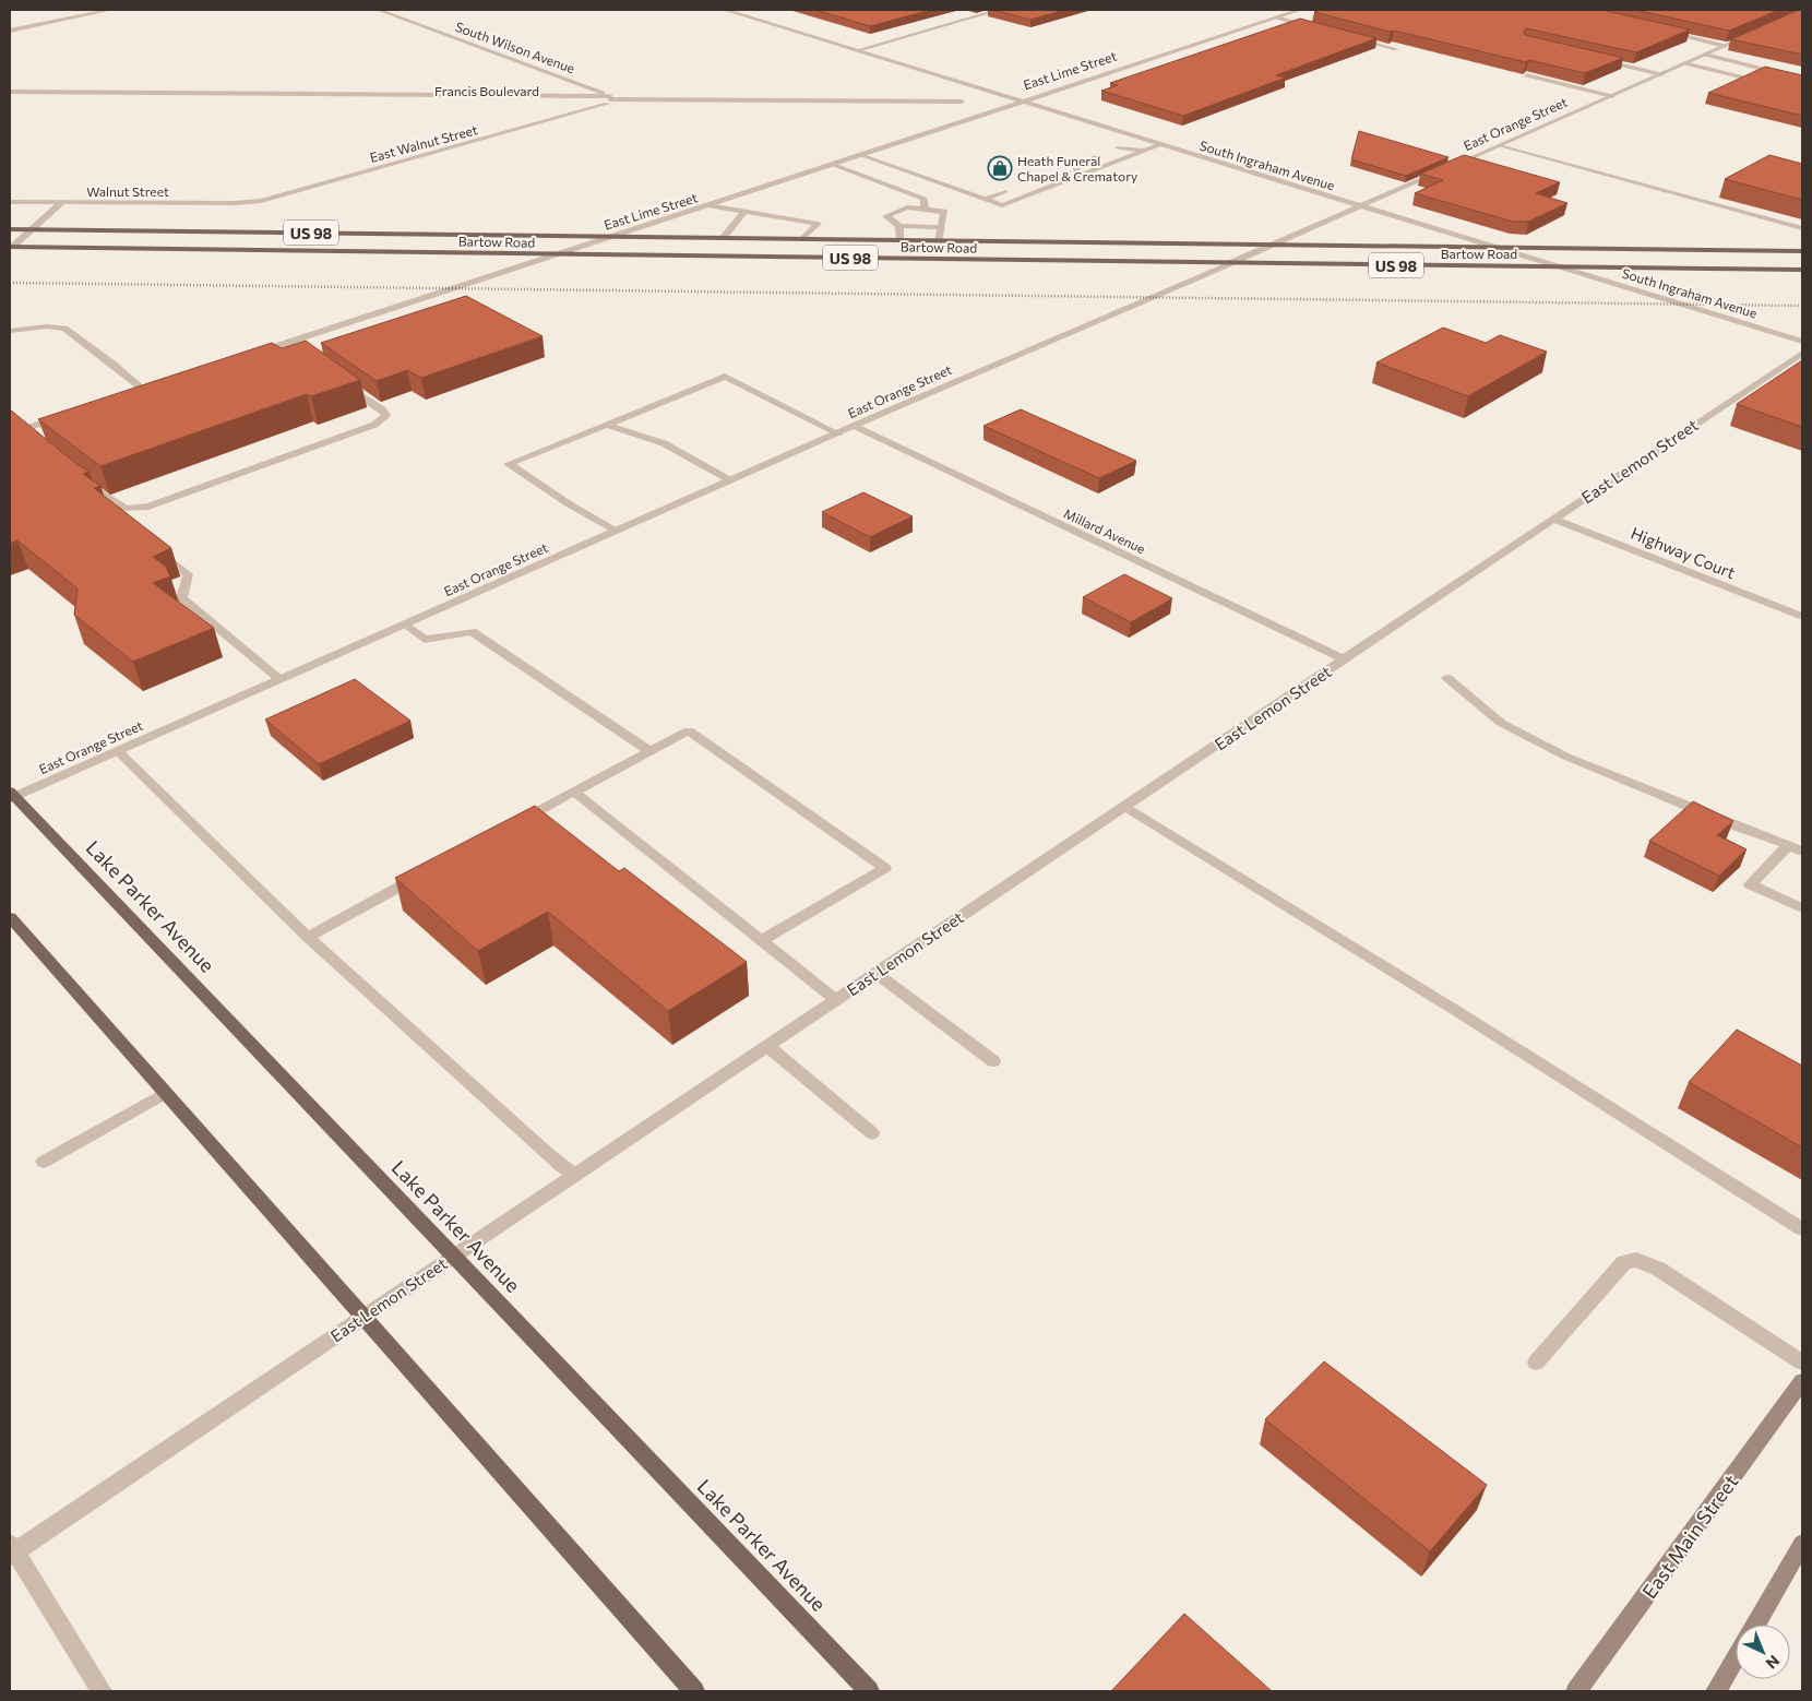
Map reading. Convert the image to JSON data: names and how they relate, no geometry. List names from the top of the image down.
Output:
{
  "streets": {
    "main road": [
      "US 98",
      "Bartow Road",
      "Lake Parker Avenue",
      "East Main Street"
    ],
    "street": [
      "South Wilson Avenue",
      "East Lime Street",
      "Francis Boulevard",
      "East Orange Street",
      "East Walnut Street",
      "South Ingraham Avenue",
      "Walnut Street",
      "East Lemon Street",
      "Millard Avenue",
      "Highway Court"
    ]
  },
  "crossings": [
    ["South Wilson Avenue", "Francis Boulevard"],
    ["South Wilson Avenue", "East Walnut Street"],
    ["East Lime Street", "South Ingraham Avenue"],
    ["East Lime Street", "Bartow Road"],
    ["Francis Boulevard", "East Walnut Street"],
    ["East Orange Street", "South Ingraham Avenue"],
    ["East Orange Street", "Bartow Road"],
    ["East Orange Street", "Millard Avenue"],
    ["East Orange Street", "Lake Parker Avenue"],
    ["East Walnut Street", "Walnut Street"],
    ["South Ingraham Avenue", "Bartow Road"],
    ["East Lemon Street", "Millard Avenue"],
    ["East Lemon Street", "Highway Court"],
    ["East Lemon Street", "Lake Parker Avenue"]
  ],
  "places": {
    "shop": ["Heath Funeral Chapel & Crematory"]
  },
  "north": "bottom right"
}
